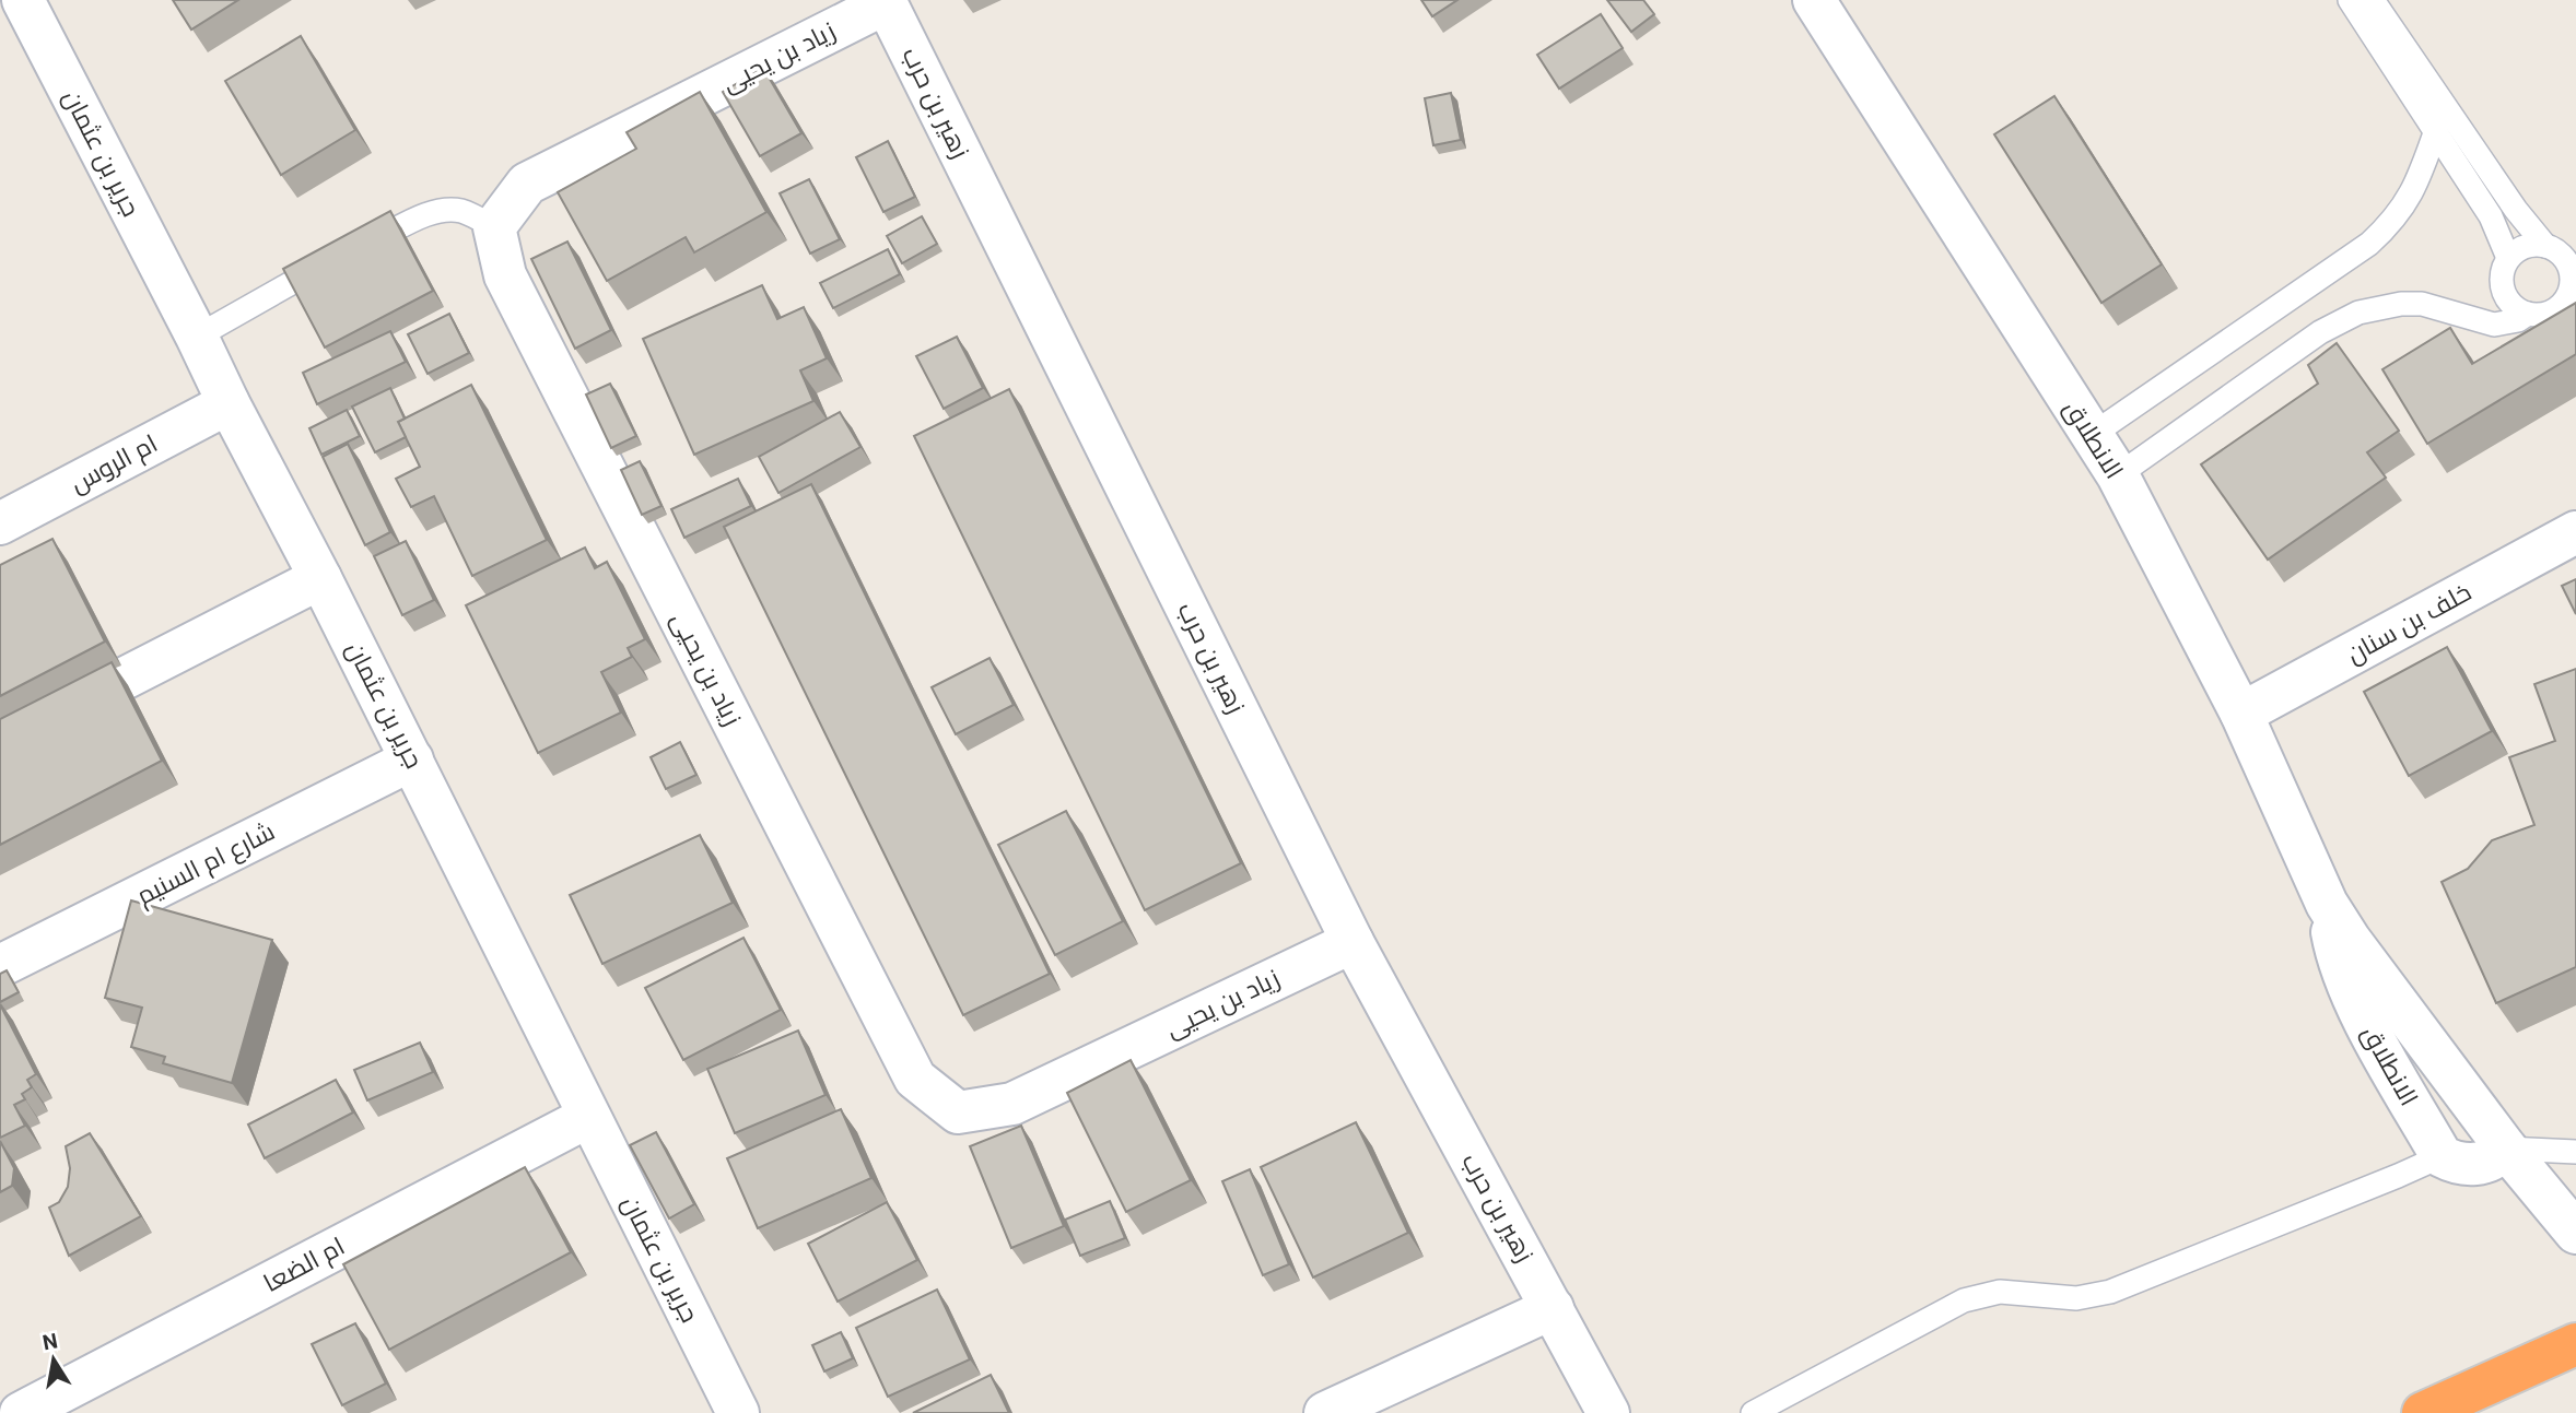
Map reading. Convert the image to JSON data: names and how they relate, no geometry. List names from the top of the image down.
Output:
{
  "streets": {
    "street": [
      "زياد بن يحيى",
      "زهير بن حرب",
      "جرير بن عثمان",
      "الانطلاق",
      "ام الروس",
      "خلف بن سنان",
      "شارع ام السنيم",
      "ام الضعا"
    ]
  },
  "crossings": [
    ["زياد بن يحيى", "زهير بن حرب"],
    ["جرير بن عثمان", "ام الروس"],
    ["جرير بن عثمان", "شارع ام السنيم"],
    ["جرير بن عثمان", "ام الضعا"],
    ["الانطلاق", "خلف بن سنان"]
  ],
  "north": "top"
}
